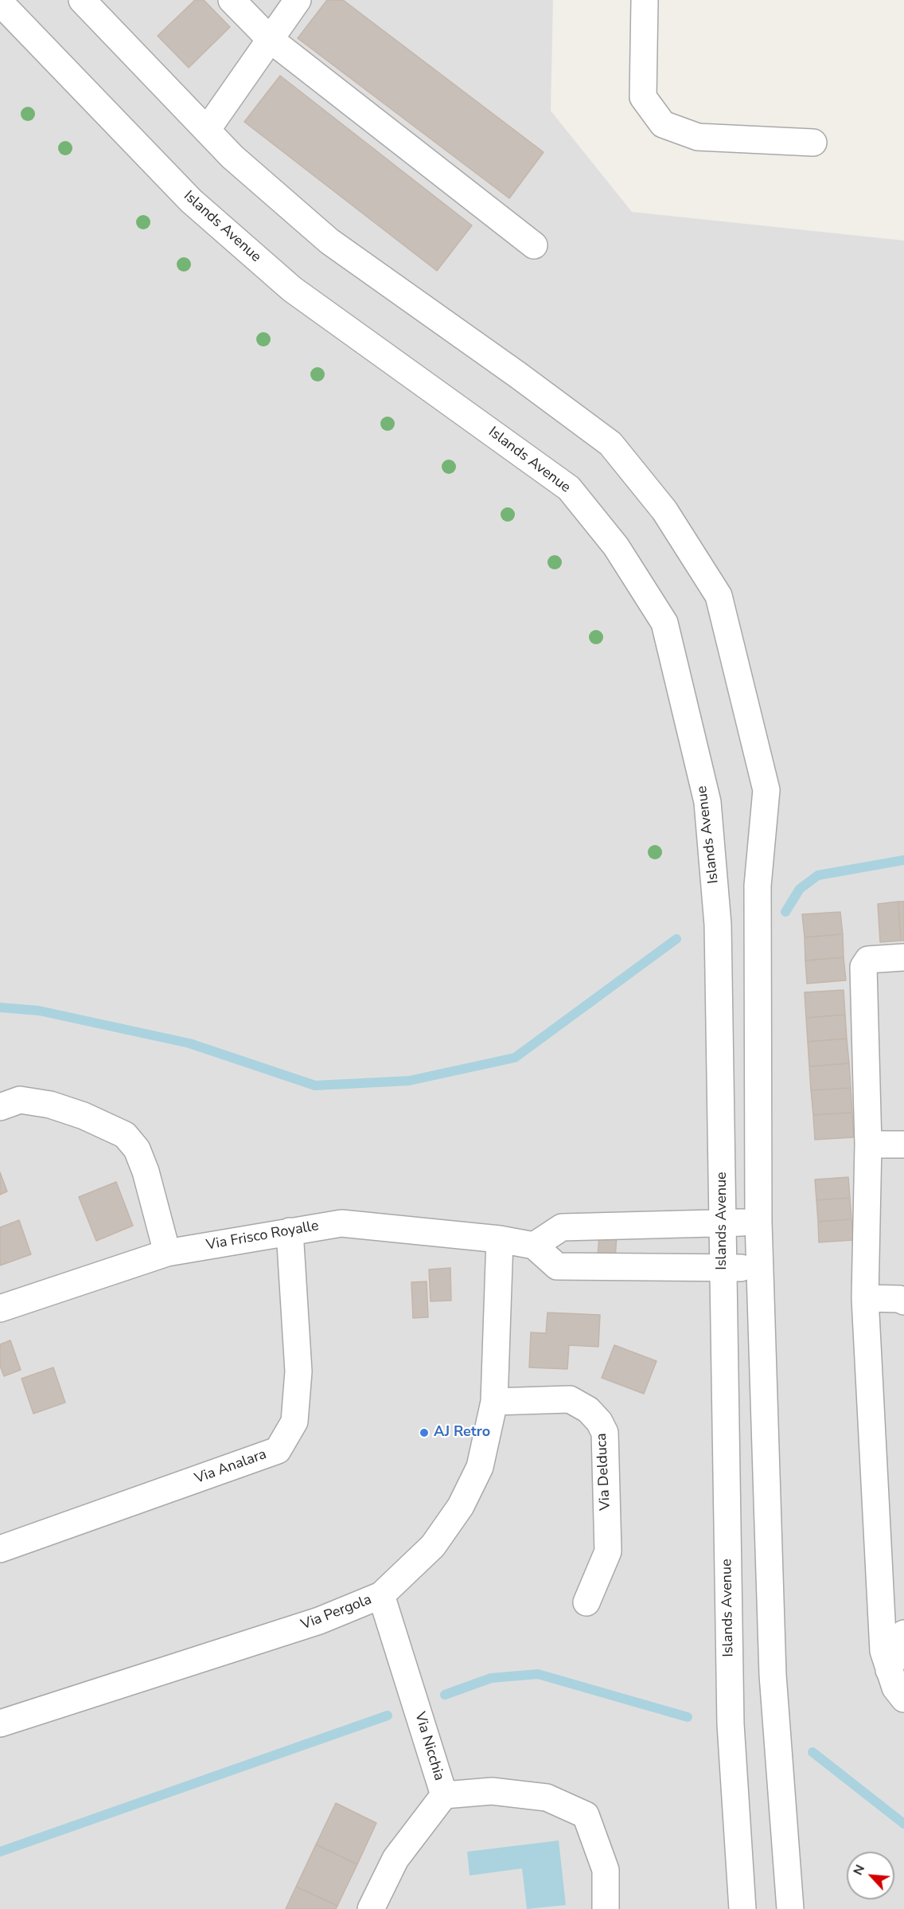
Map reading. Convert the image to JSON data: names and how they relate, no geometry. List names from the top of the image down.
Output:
{
  "streets": {
    "street": [
      "Islands Avenue",
      "Via Frisco Royalle",
      "Via Analara",
      "Via Delduca",
      "Via Pergola",
      "Via Nicchia"
    ]
  },
  "crossings": [
    ["Via Frisco Royalle", "Via Analara"],
    ["Via Frisco Royalle", "Via Pergola"],
    ["Via Delduca", "Via Pergola"],
    ["Via Pergola", "Via Nicchia"]
  ],
  "places": ["AJ Retro"],
  "north": "top left"
}
